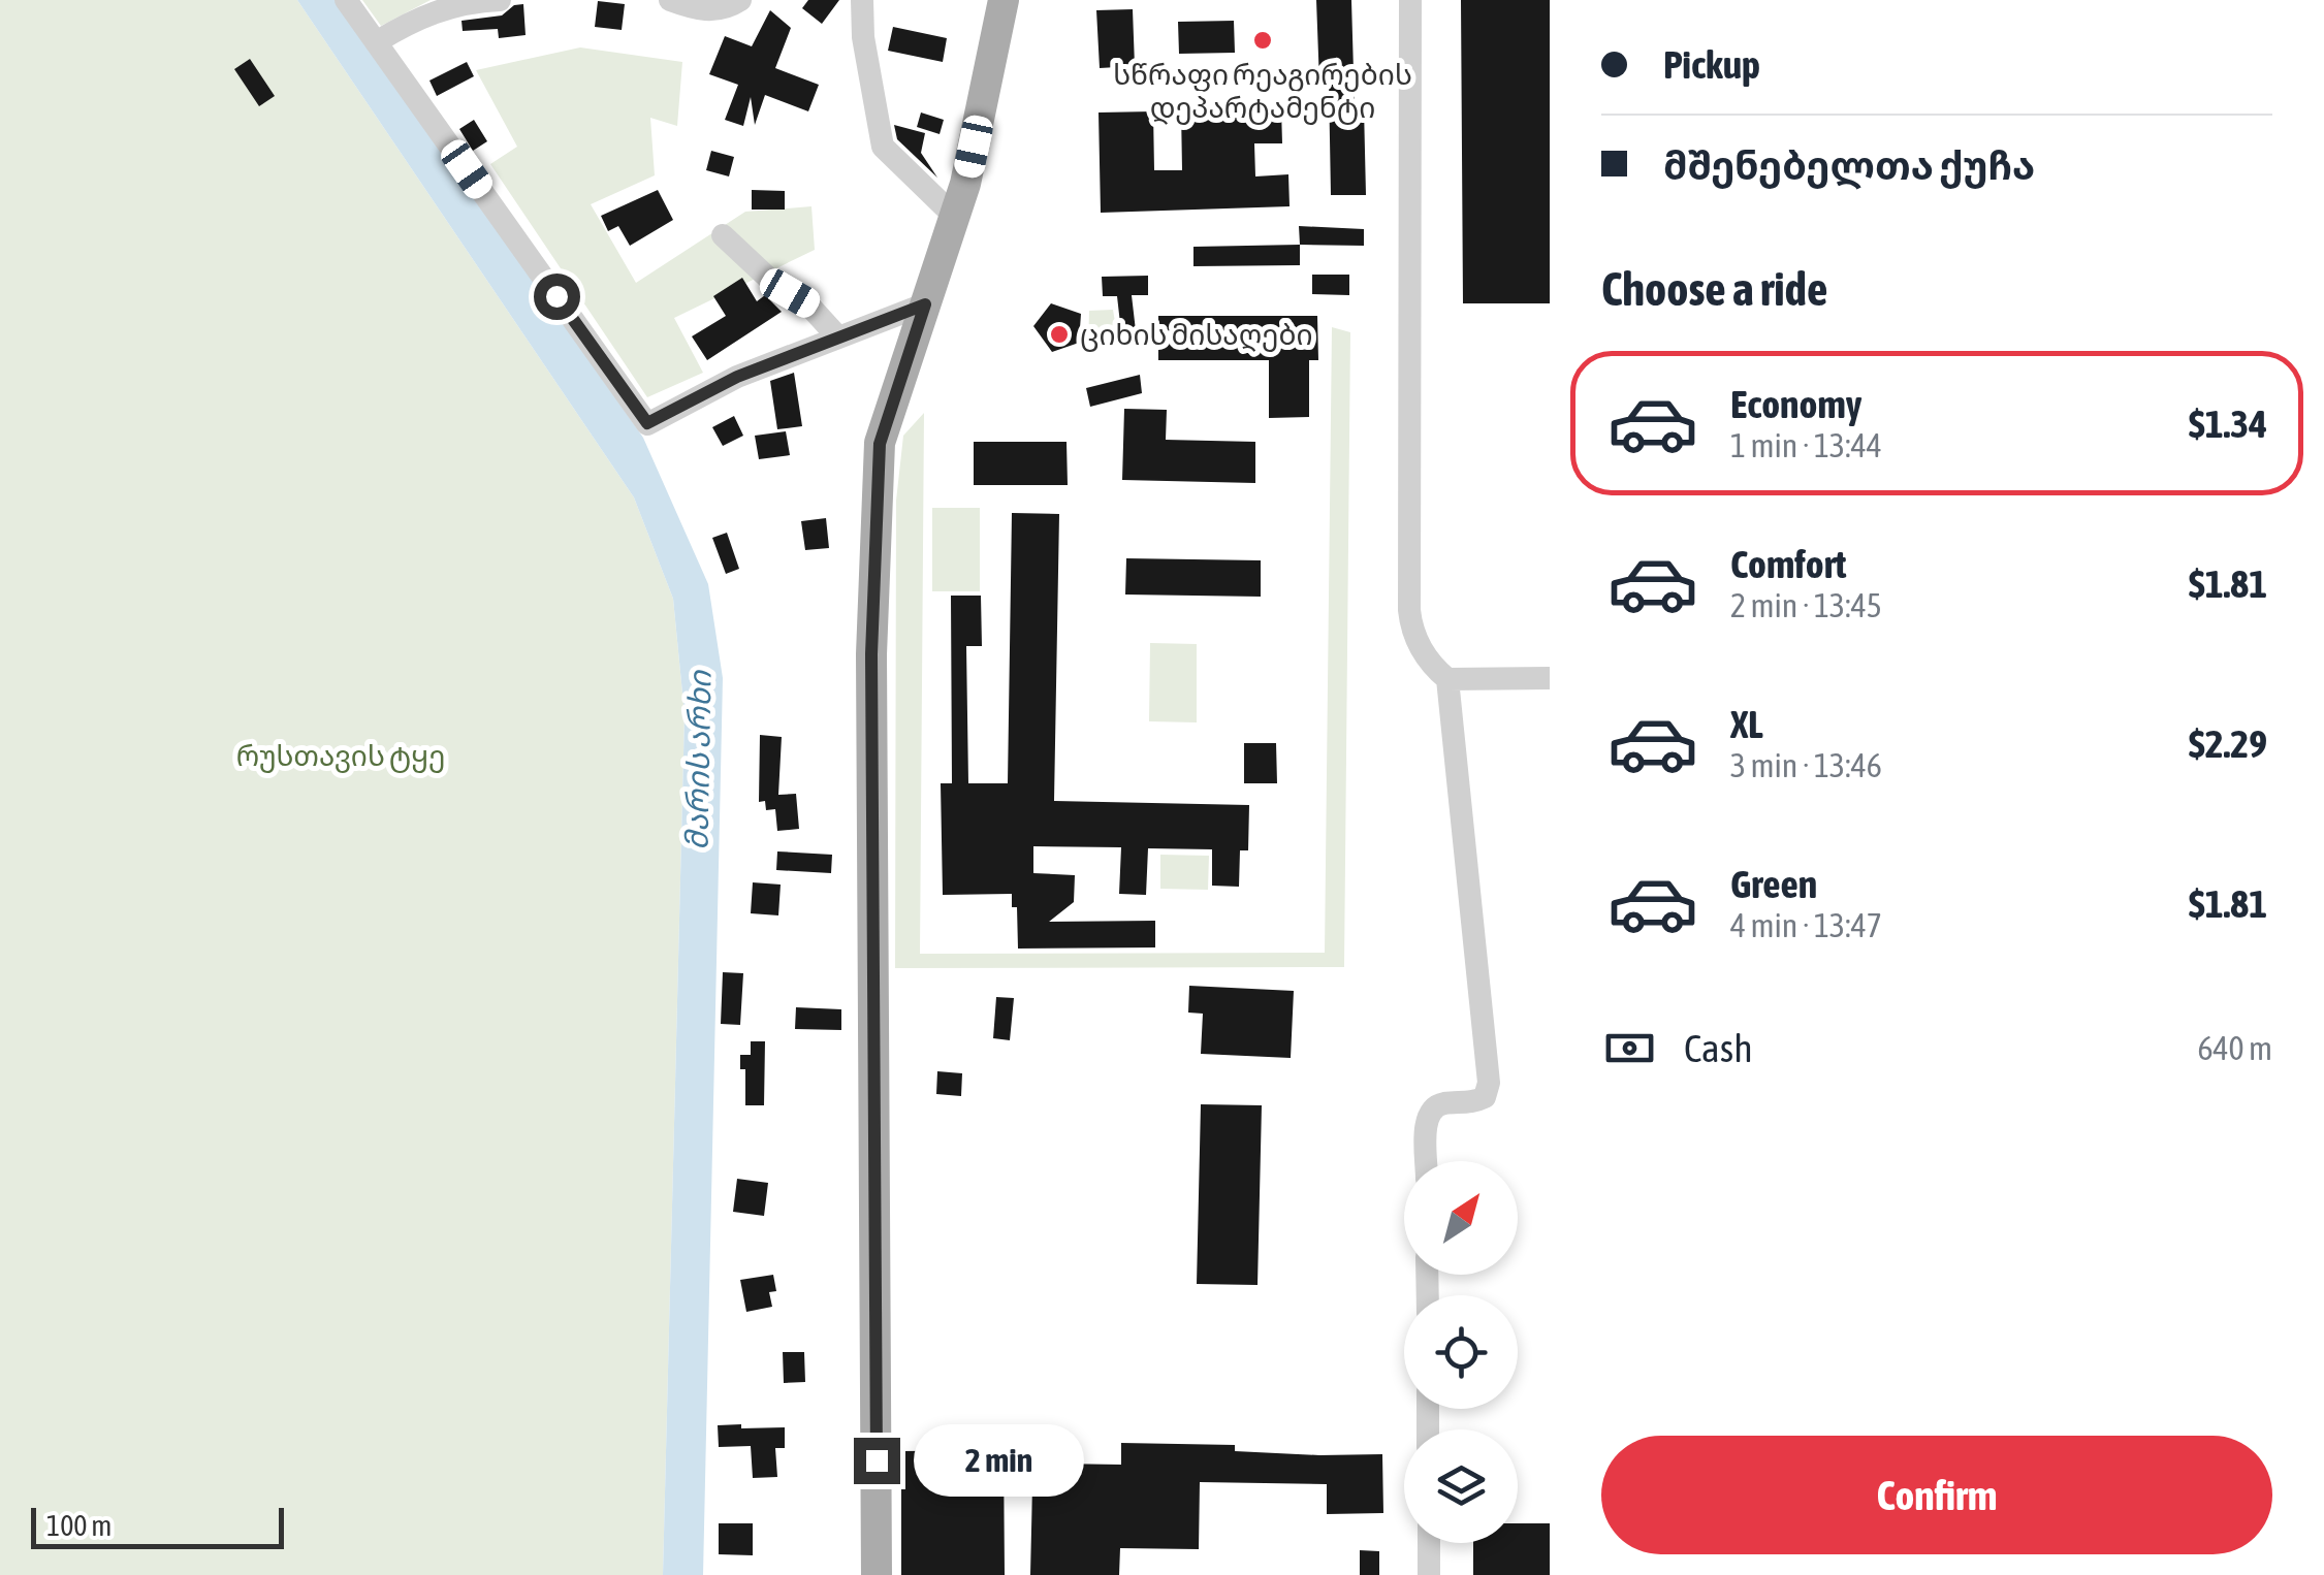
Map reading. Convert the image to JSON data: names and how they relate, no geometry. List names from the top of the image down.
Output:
{
  "water": ["მარის არხი"],
  "parks": ["რუსთავის ტყე"],
  "places": ["სწრაფი რეაგირების დეპარტამენტი", "ციხის მისაღები"],
  "scale_bar": "100 m",
  "north": "top right",
  "page": {
    "banner": ["Pickup", "მშენებელთა ქუჩა"],
    "heading": "Choose a ride",
    "list": [
      {
        "name": "Economy",
        "note": "1 min · 13:44",
        "value": "$1.34"
      },
      {
        "name": "Comfort",
        "note": "2 min · 13:45",
        "value": "$1.81"
      },
      {
        "name": "XL",
        "note": "3 min · 13:46",
        "value": "$2.29"
      },
      {
        "name": "Green",
        "note": "4 min · 13:47",
        "value": "$1.81"
      }
    ],
    "pay": ["Cash", "640 m"],
    "buttons": "Confirm",
    "bubble": "2 min",
    "scale": "100 m"
  }
}
